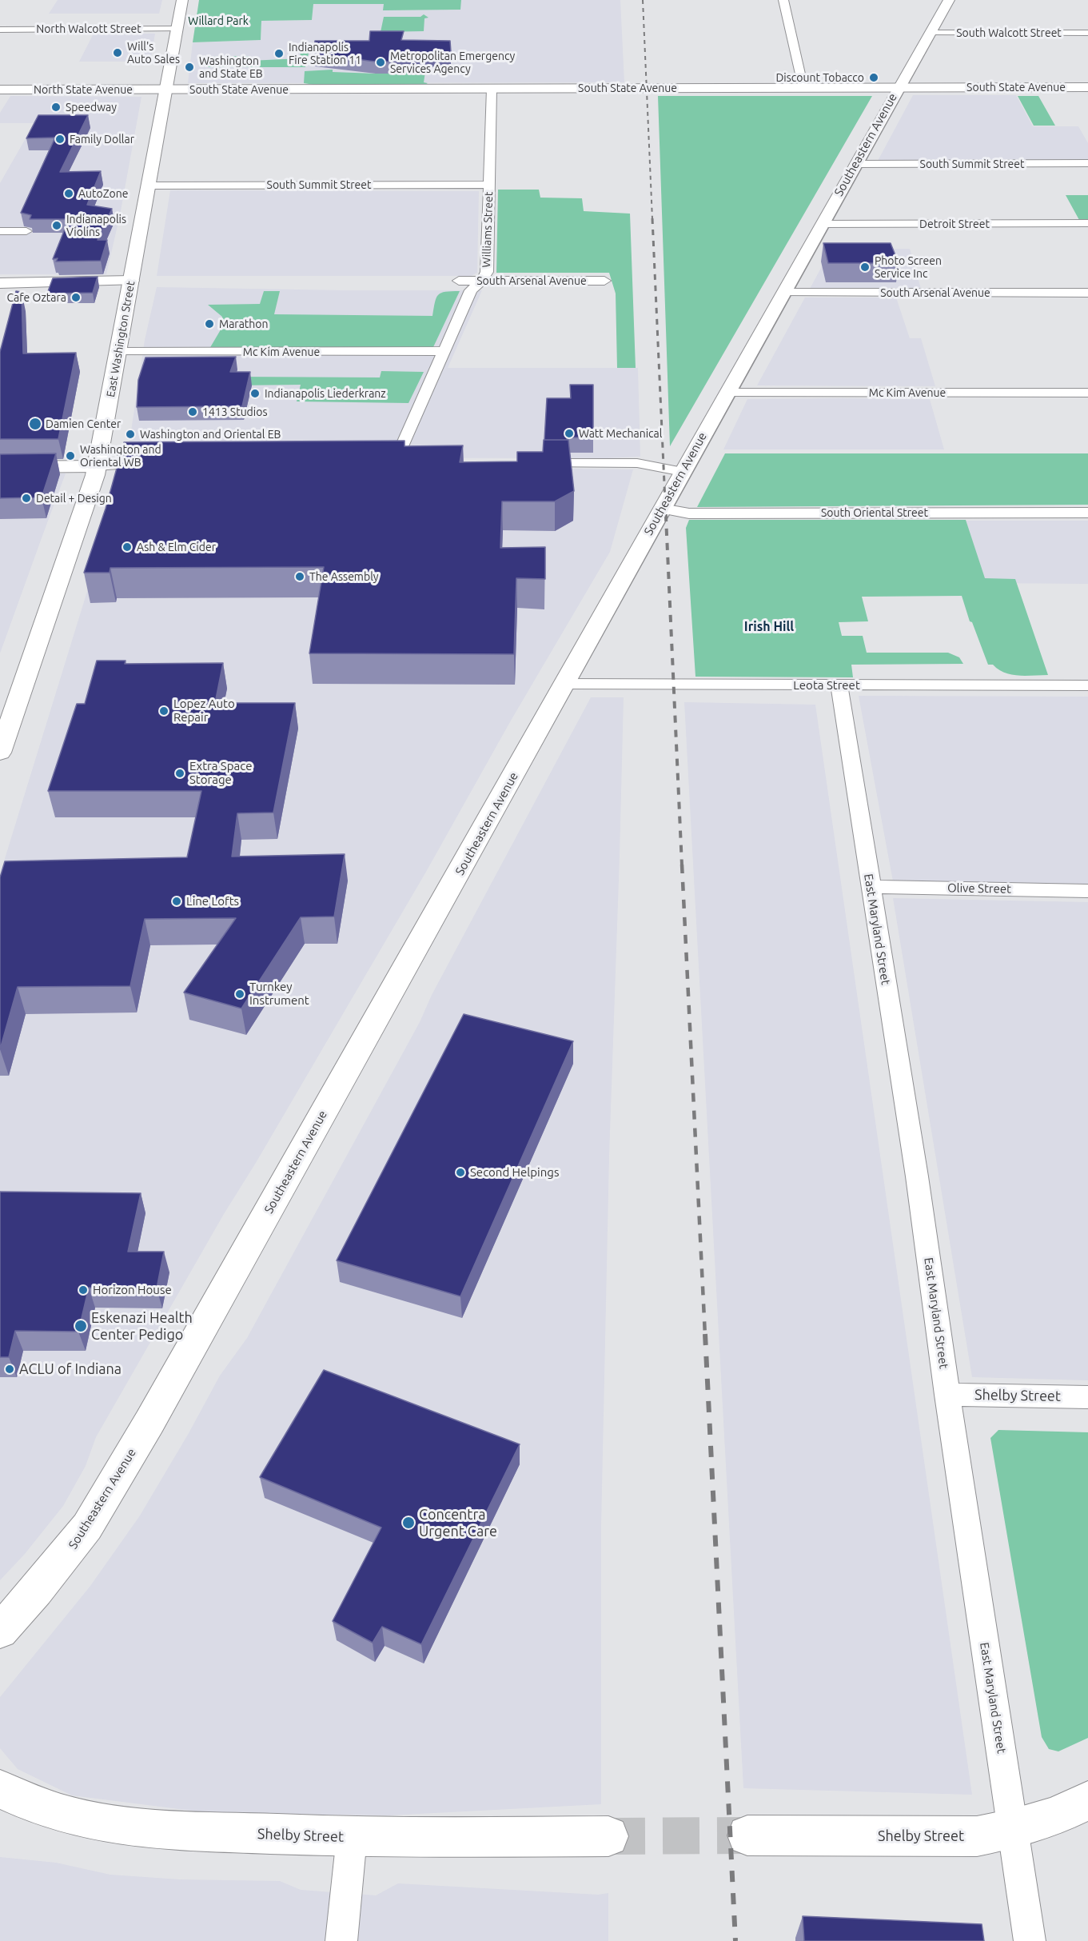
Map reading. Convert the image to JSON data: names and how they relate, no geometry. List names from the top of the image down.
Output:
{
  "streets": {
    "main road": [
      "South State Avenue",
      "North State Avenue",
      "Southeastern Avenue",
      "East Washington Street",
      "Shelby Street"
    ],
    "street": [
      "North Walcott Street",
      "South Walcott Street",
      "South Summit Street",
      "Detroit Street",
      "Williams Street",
      "South Arsenal Avenue",
      "Mc Kim Avenue",
      "South Oriental Street",
      "Leota Street",
      "Olive Street",
      "East Maryland Street"
    ]
  },
  "crossings": [
    ["North Walcott Street", "East Washington Street"],
    ["South Walcott Street", "Southeastern Avenue"],
    ["South State Avenue", "North State Avenue"],
    ["South State Avenue", "Southeastern Avenue"],
    ["South State Avenue", "Williams Street"],
    ["South State Avenue", "East Washington Street"],
    ["North State Avenue", "East Washington Street"],
    ["Southeastern Avenue", "South Summit Street"],
    ["Southeastern Avenue", "Detroit Street"],
    ["Southeastern Avenue", "South Arsenal Avenue"],
    ["Southeastern Avenue", "Mc Kim Avenue"],
    ["Southeastern Avenue", "South Oriental Street"],
    ["Southeastern Avenue", "Leota Street"],
    ["South Summit Street", "Williams Street"],
    ["South Summit Street", "East Washington Street"],
    ["Williams Street", "South Arsenal Avenue"],
    ["Williams Street", "Mc Kim Avenue"],
    ["East Washington Street", "Mc Kim Avenue"],
    ["Leota Street", "East Maryland Street"],
    ["Olive Street", "East Maryland Street"],
    ["East Maryland Street", "Shelby Street"]
  ],
  "districts": ["Irish Hill"],
  "parks": ["Willard Park"],
  "places": [
    "Will's Auto Sales",
    "Indianapolis Fire Station 11",
    "Metropolitan Emergency Services Agency",
    "Washington and State EB",
    "Discount Tobacco",
    "Speedway",
    "Family Dollar",
    "AutoZone",
    "Indianapolis Violins",
    "Photo Screen Service Inc",
    "Cafe Oztara",
    "Marathon",
    "Indianapolis Liederkranz",
    "1413 Studios",
    "Damien Center",
    "Watt Mechanical",
    "Washington and Oriental EB",
    "Washington and Oriental WB",
    "Detail + Design",
    "Ash & Elm Cider",
    "The Assembly",
    "Lopez Auto Repair",
    "Extra Space Storage",
    "Line Lofts",
    "Turnkey Instrument",
    "Second Helpings",
    "Horizon House",
    "Eskenazi Health Center Pedigo",
    "ACLU of Indiana",
    "Concentra Urgent Care"
  ]
}
